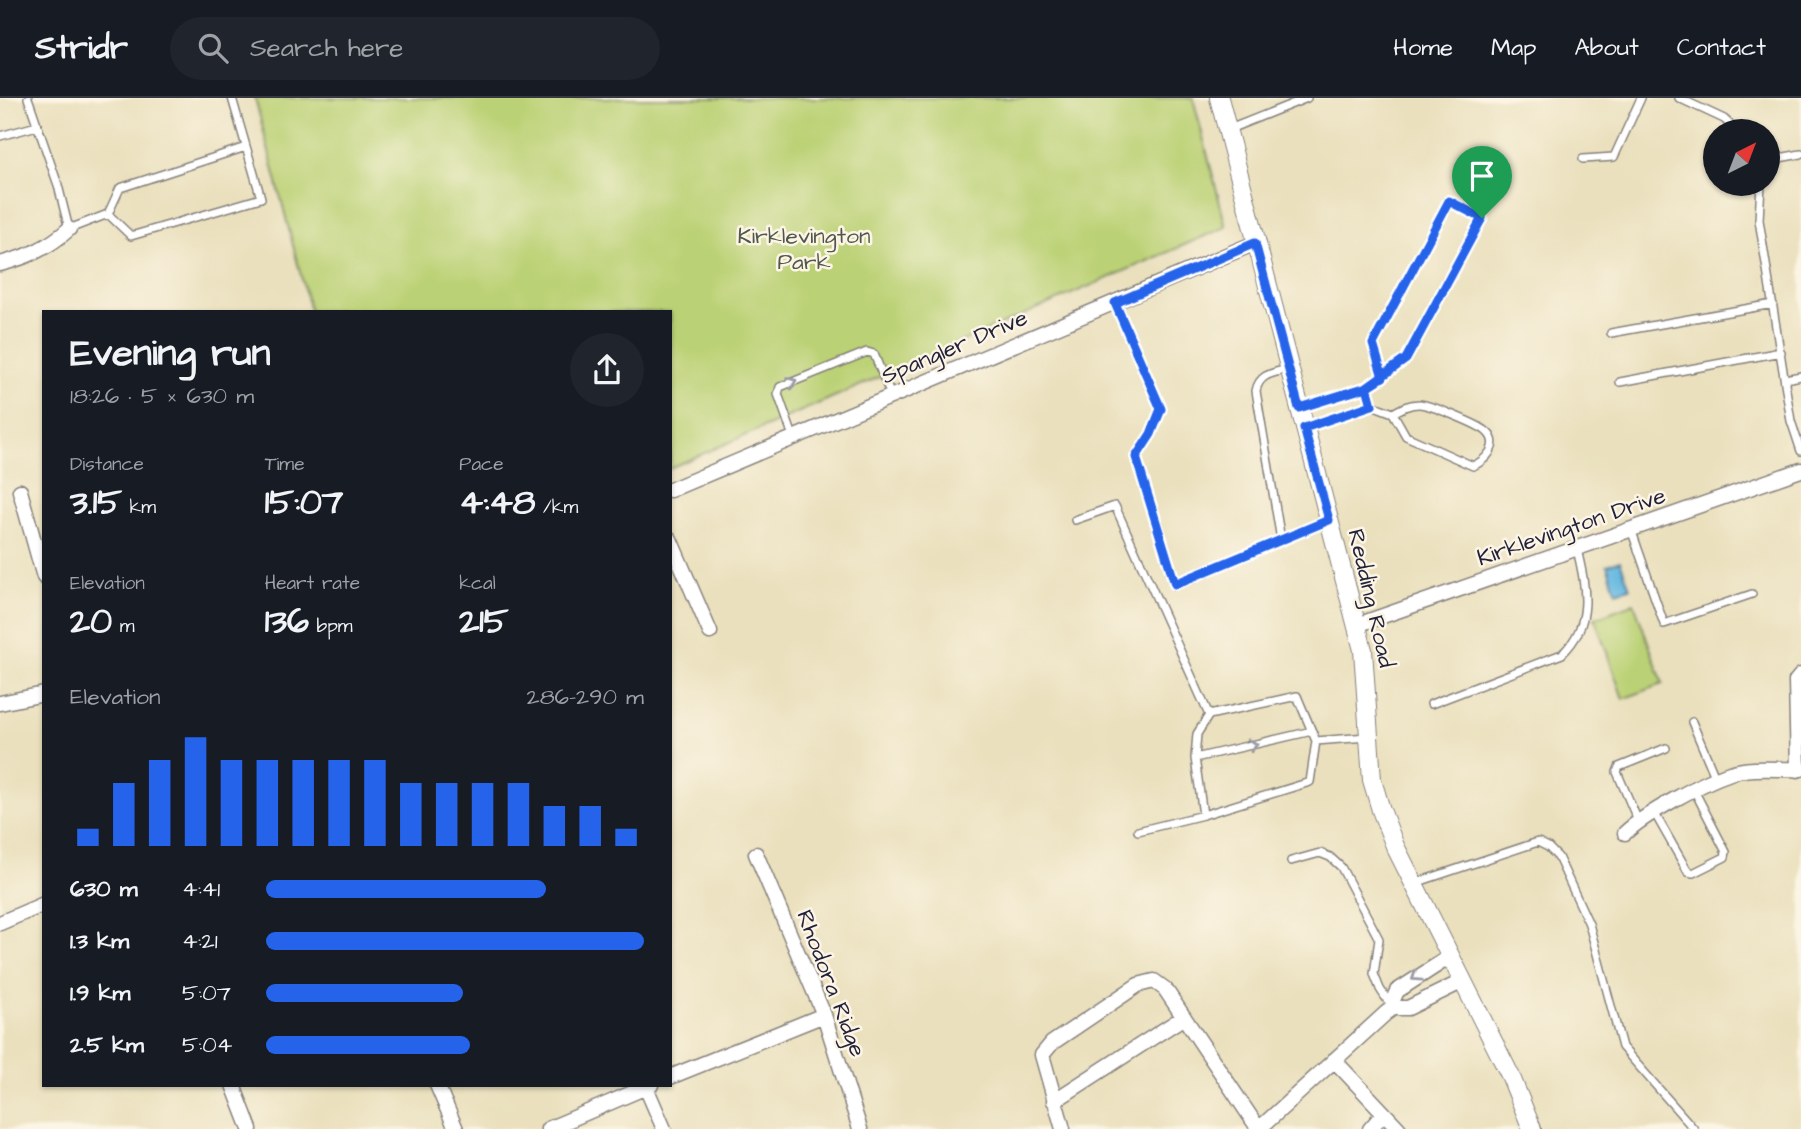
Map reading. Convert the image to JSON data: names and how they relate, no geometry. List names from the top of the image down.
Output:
{
  "streets": {
    "street": [
      "Spangler Drive",
      "Kirklevington Drive",
      "Redding Road",
      "Rhodora Ridge"
    ]
  },
  "crossings": [
    ["Spangler Drive", "Redding Road"],
    ["Kirklevington Drive", "Redding Road"]
  ],
  "parks": ["Kirklevington Park"],
  "north": "top right",
  "page": {
    "header": "Stridr",
    "search": "Search here",
    "nav": [
      "Home",
      "Map",
      "About",
      "Contact"
    ],
    "heading": ["Evening run", "18:26 · 5 × 630 m"],
    "stats": [
      ["Distance", "3.15 km"],
      ["Time", "15:07"],
      ["Pace", "4:48 /km"],
      ["Elevation", "20 m"],
      ["Heart rate", "136 bpm"],
      ["kcal", "215"]
    ],
    "chart": ["Elevation", "286–290 m"],
    "list": [
      {
        "name": "630 m",
        "note": "4:41"
      },
      {
        "name": "1.3 km",
        "note": "4:21"
      },
      {
        "name": "1.9 km",
        "note": "5:07"
      },
      {
        "name": "2.5 km",
        "note": "5:04"
      }
    ]
  }
}
